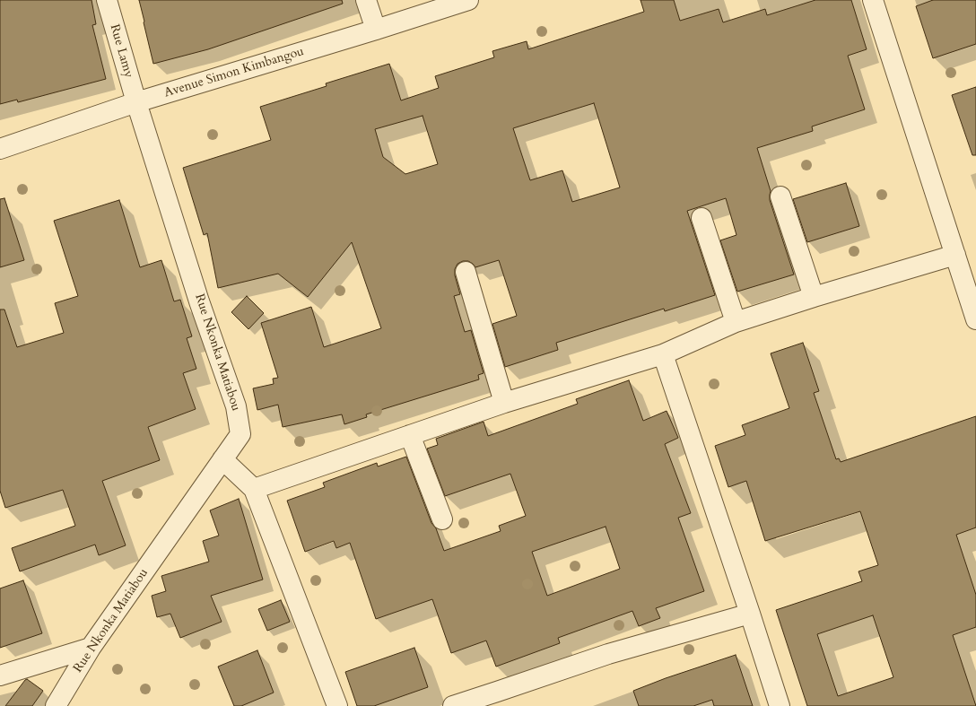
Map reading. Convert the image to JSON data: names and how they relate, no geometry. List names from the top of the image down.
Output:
{
  "streets": {
    "street": ["Rue Lamy", "Avenue Simon Kimbangou", "Rue Nkonka Matiabou"]
  },
  "crossings": [
    ["Rue Lamy", "Avenue Simon Kimbangou"],
    ["Rue Lamy", "Rue Nkonka Matiabou"],
    ["Avenue Simon Kimbangou", "Rue Nkonka Matiabou"]
  ]
}
